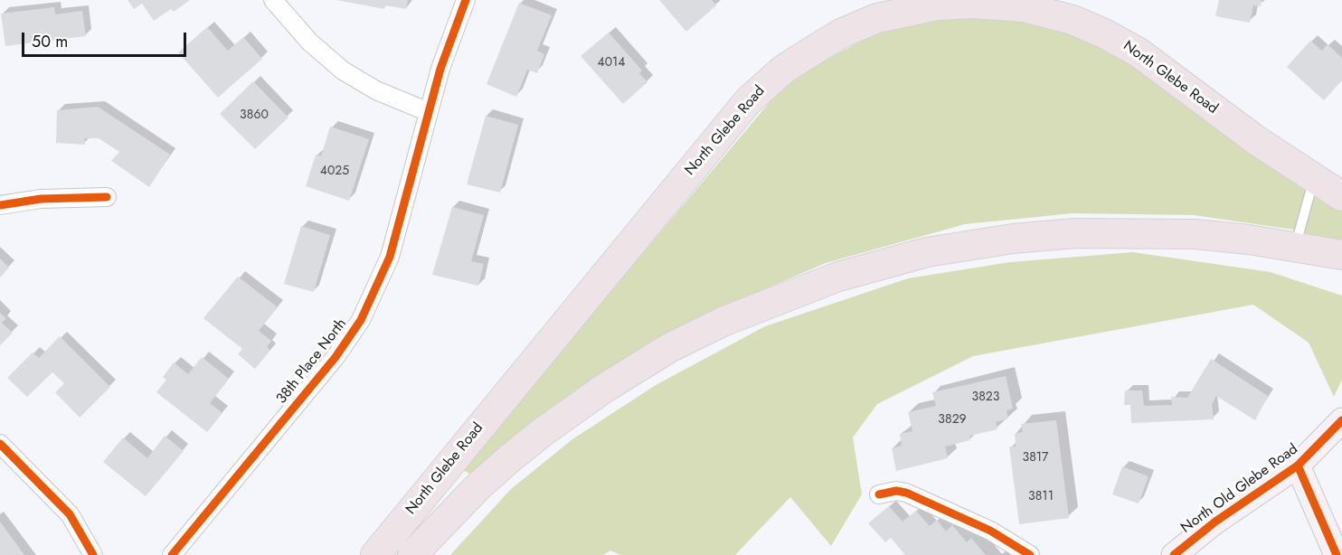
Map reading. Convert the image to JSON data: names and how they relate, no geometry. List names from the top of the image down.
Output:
{
  "streets": {
    "main road": ["North Glebe Road", "North Old Glebe Road"],
    "street": ["38th Place North"]
  },
  "house_numbers": [
    "4014",
    "3860",
    "4025",
    "3823",
    "3829",
    "3817",
    "3811"
  ],
  "scale_bar": "50 m"
}
